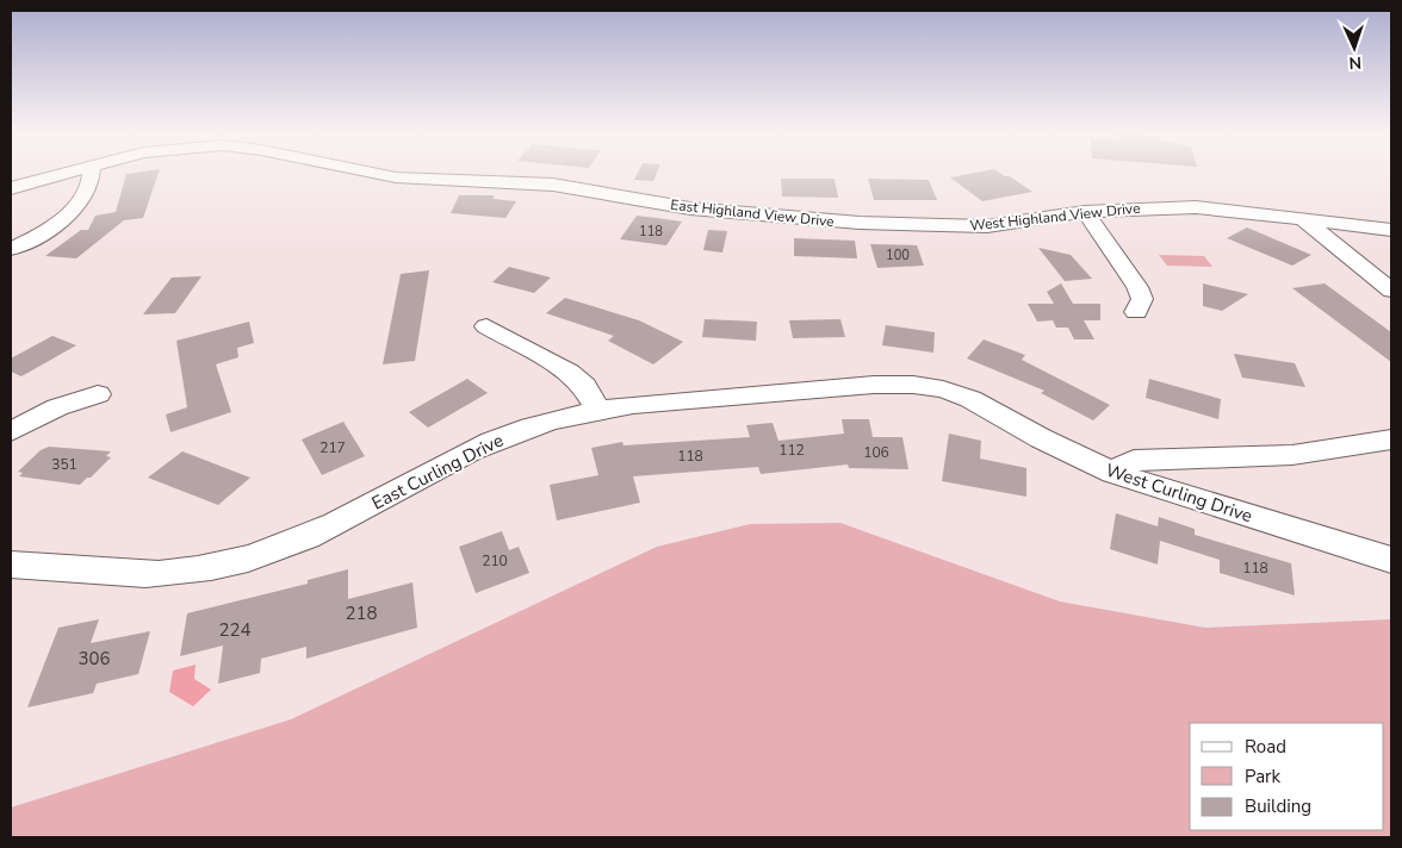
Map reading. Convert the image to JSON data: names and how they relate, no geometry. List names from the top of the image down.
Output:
{
  "streets": {
    "street": [
      "East Highland View Drive",
      "West Highland View Drive",
      "East Curling Drive",
      "West Curling Drive"
    ]
  },
  "crossings": [
    ["East Highland View Drive", "West Highland View Drive"],
    ["East Curling Drive", "West Curling Drive"]
  ],
  "house_numbers": [
    "118",
    "100",
    "217",
    "112",
    "106",
    "118",
    "351",
    "210",
    "118",
    "218",
    "224",
    "306"
  ],
  "legend": ["Road", "Park", "Building"],
  "north": "bottom"
}
